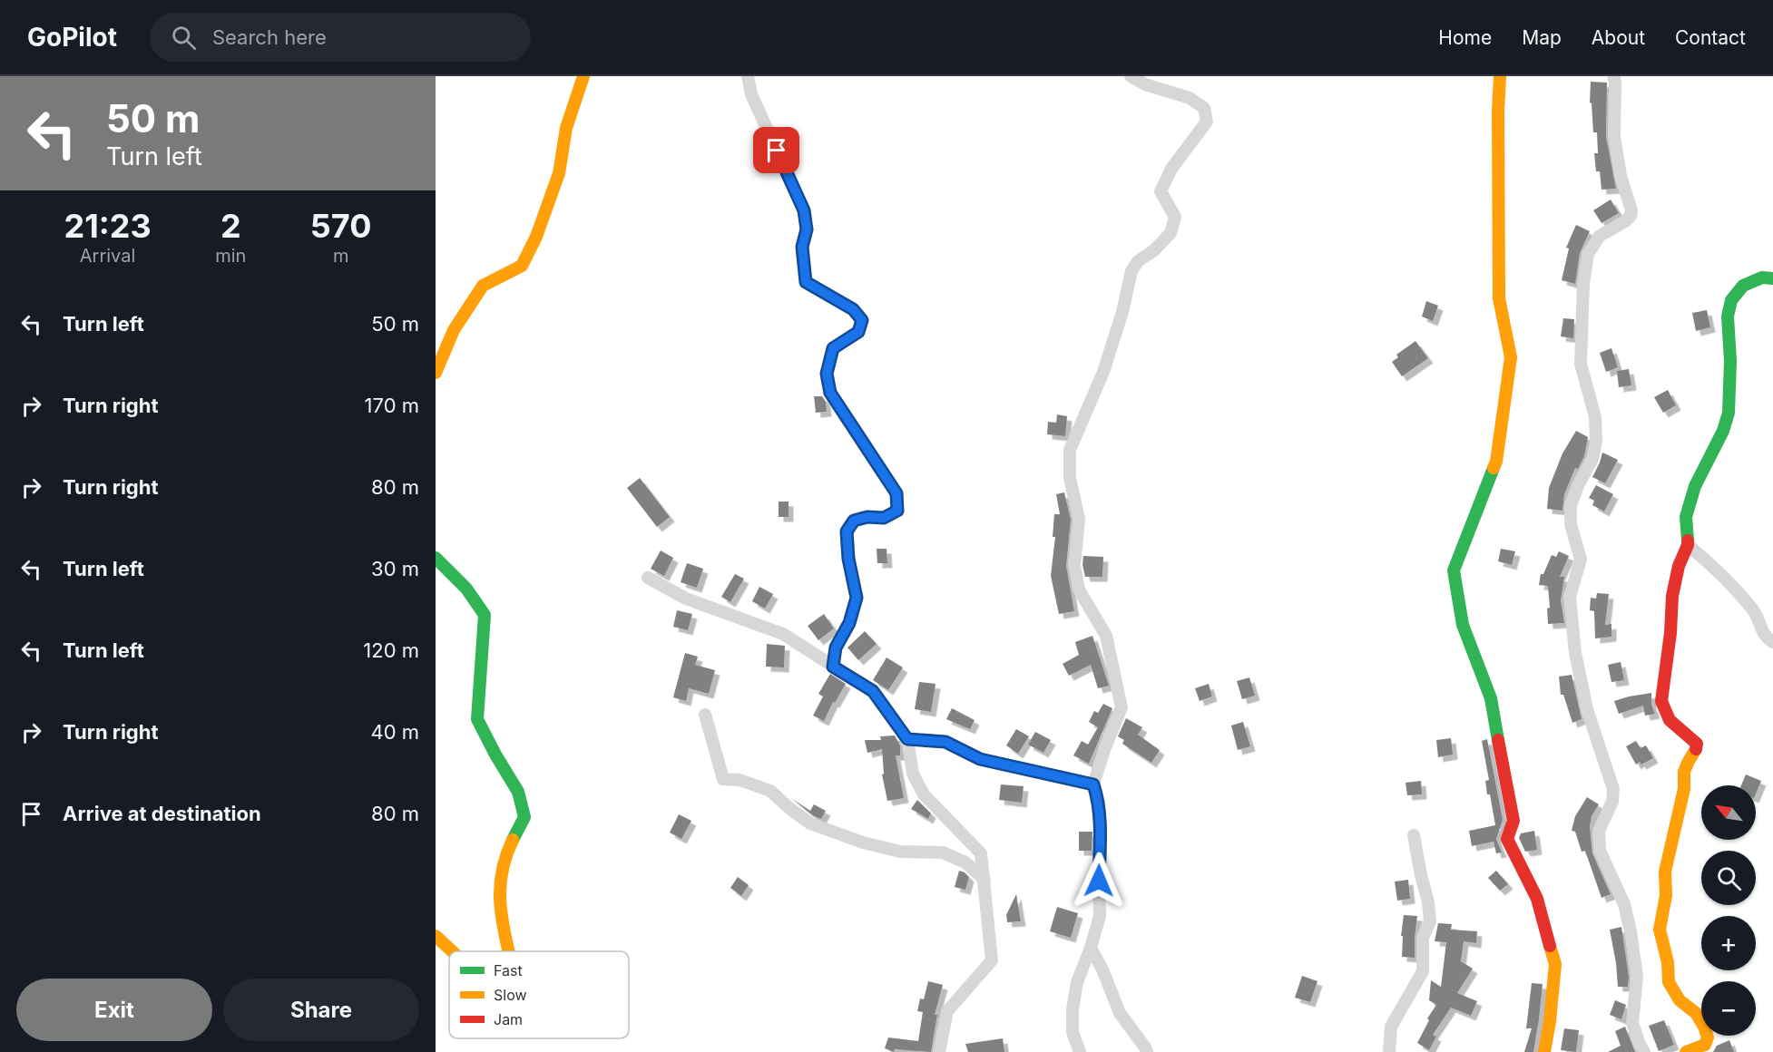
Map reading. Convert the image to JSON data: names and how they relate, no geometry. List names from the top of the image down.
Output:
{
  "legend": ["Fast", "Slow", "Jam"],
  "north": "top left",
  "page": {
    "header": "GoPilot",
    "search": "Search here",
    "nav": [
      "Home",
      "Map",
      "About",
      "Contact"
    ],
    "turn": ["50 m", "Turn left"],
    "eta": [
      "21:23",
      "Arrival",
      "2",
      "min",
      "570",
      "m"
    ],
    "list": [
      {
        "name": "Turn left",
        "value": "50 m"
      },
      {
        "name": "Turn right",
        "value": "170 m"
      },
      {
        "name": "Turn right",
        "value": "80 m"
      },
      {
        "name": "Turn left",
        "value": "30 m"
      },
      {
        "name": "Turn left",
        "value": "120 m"
      },
      {
        "name": "Turn right",
        "value": "40 m"
      },
      {
        "name": "Arrive at destination",
        "value": "80 m"
      }
    ],
    "map_buttons": ["+", "−"],
    "buttons": ["Exit", "Share"]
  }
}
